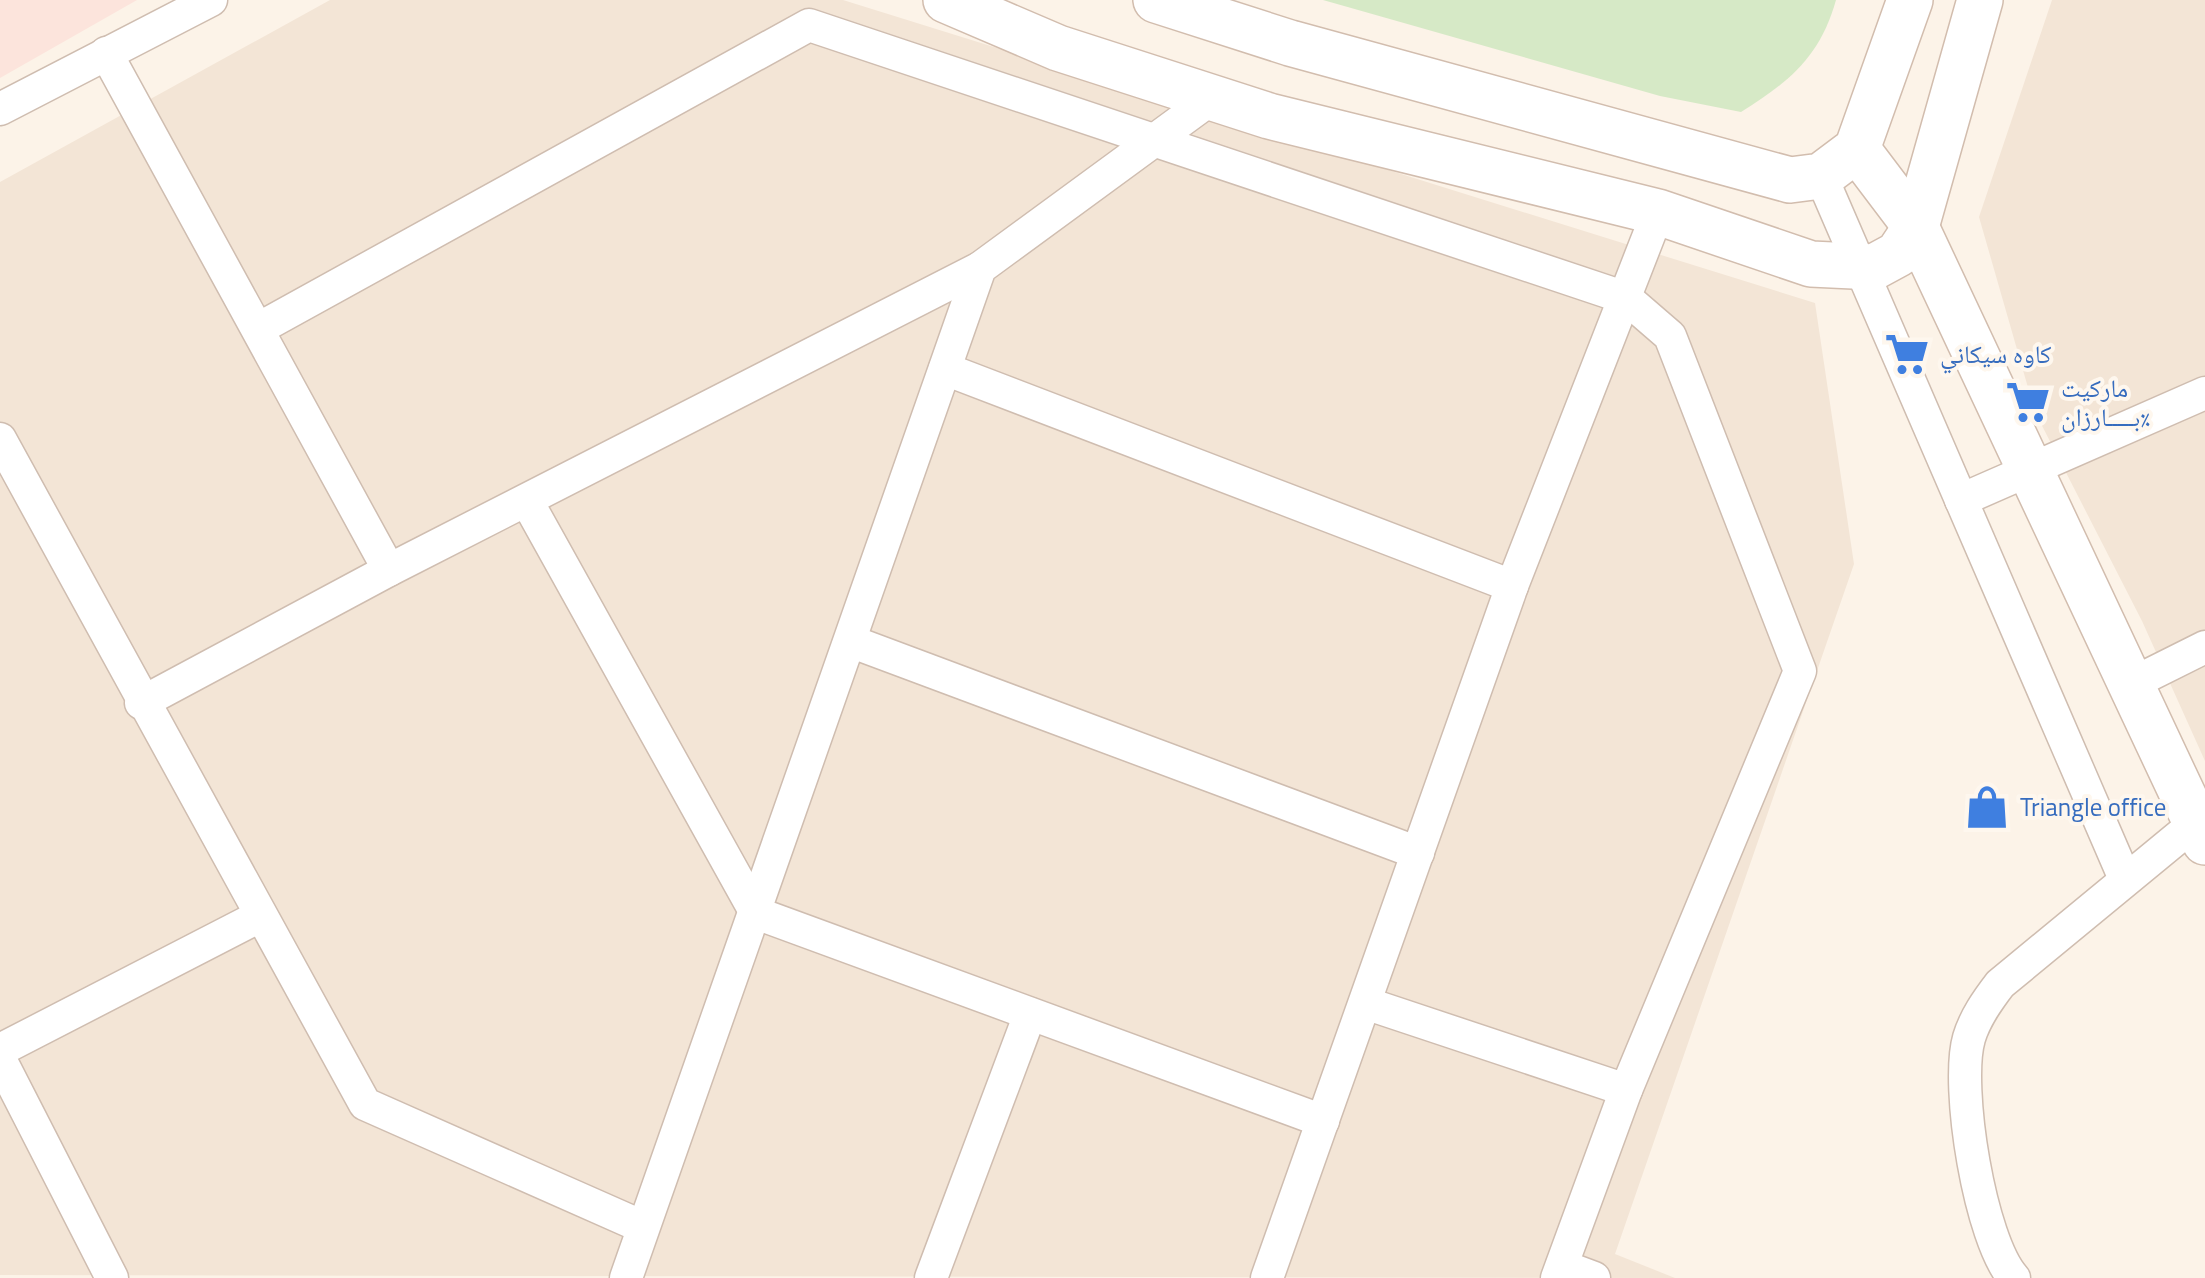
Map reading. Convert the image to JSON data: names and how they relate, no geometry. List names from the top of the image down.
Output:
{
  "places": {
    "supermarket": ["كاوه سيكاني", "ماركیت بـــــارزان٪"],
    "shop": ["Triangle office"]
  }
}
